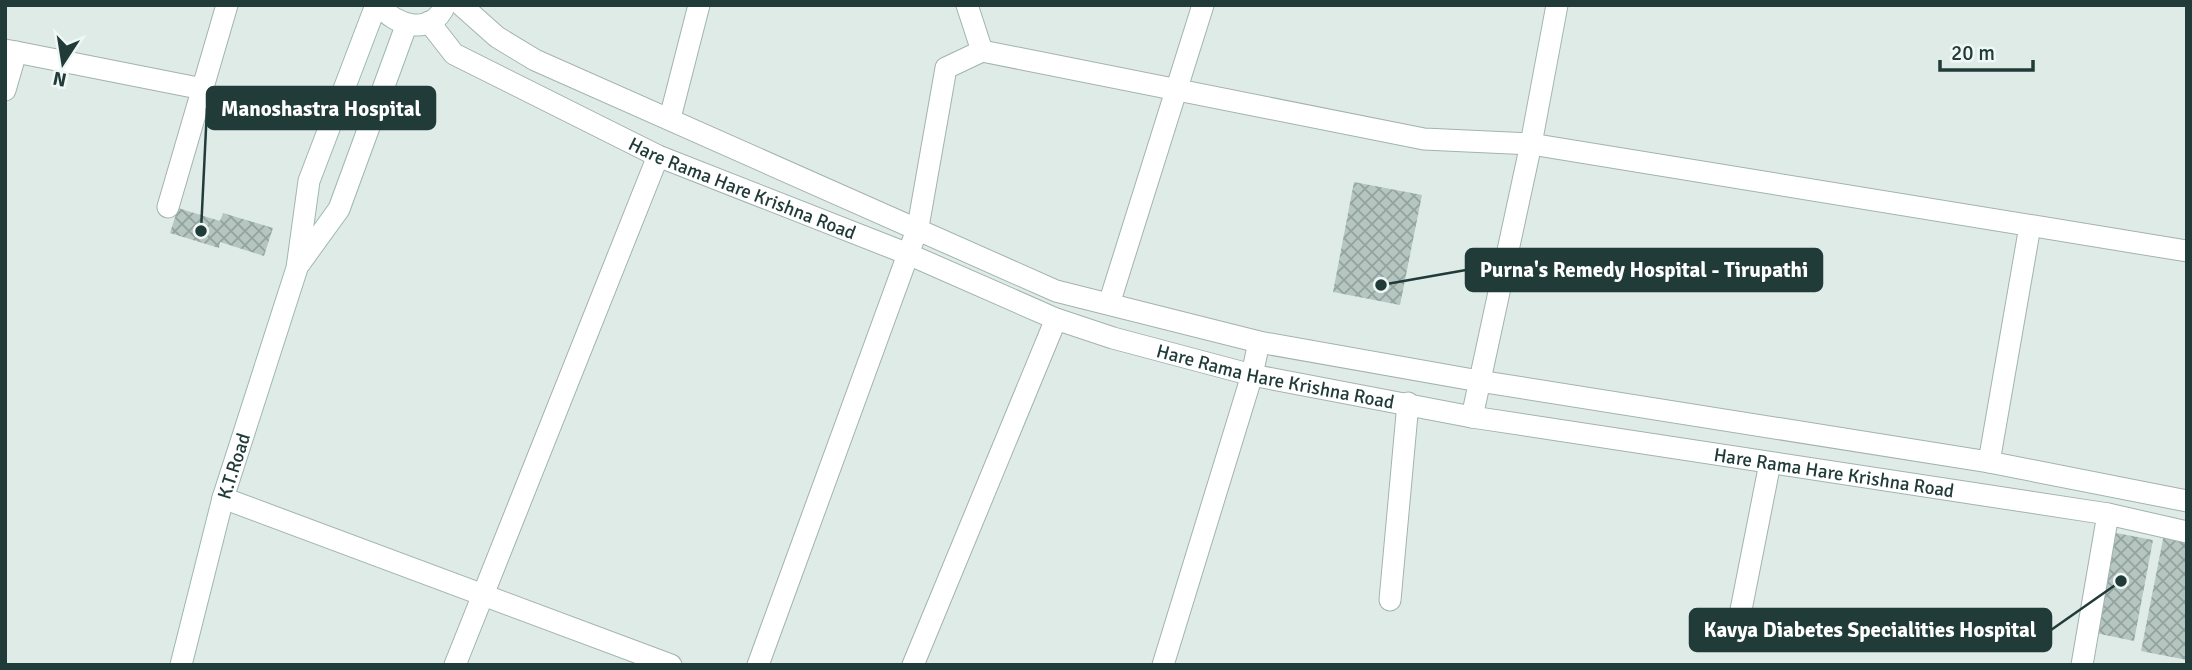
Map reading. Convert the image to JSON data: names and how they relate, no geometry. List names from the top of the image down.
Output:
{
  "streets": {
    "street": ["Hare Rama Hare Krishna Road", "K.T.Road"]
  },
  "places": ["Manoshastra Hospital", "Purna's Remedy Hospital - Tirupathi", "Kavya Diabetes Specialities Hospital"],
  "scale_bar": "20 m",
  "north": "bottom"
}
